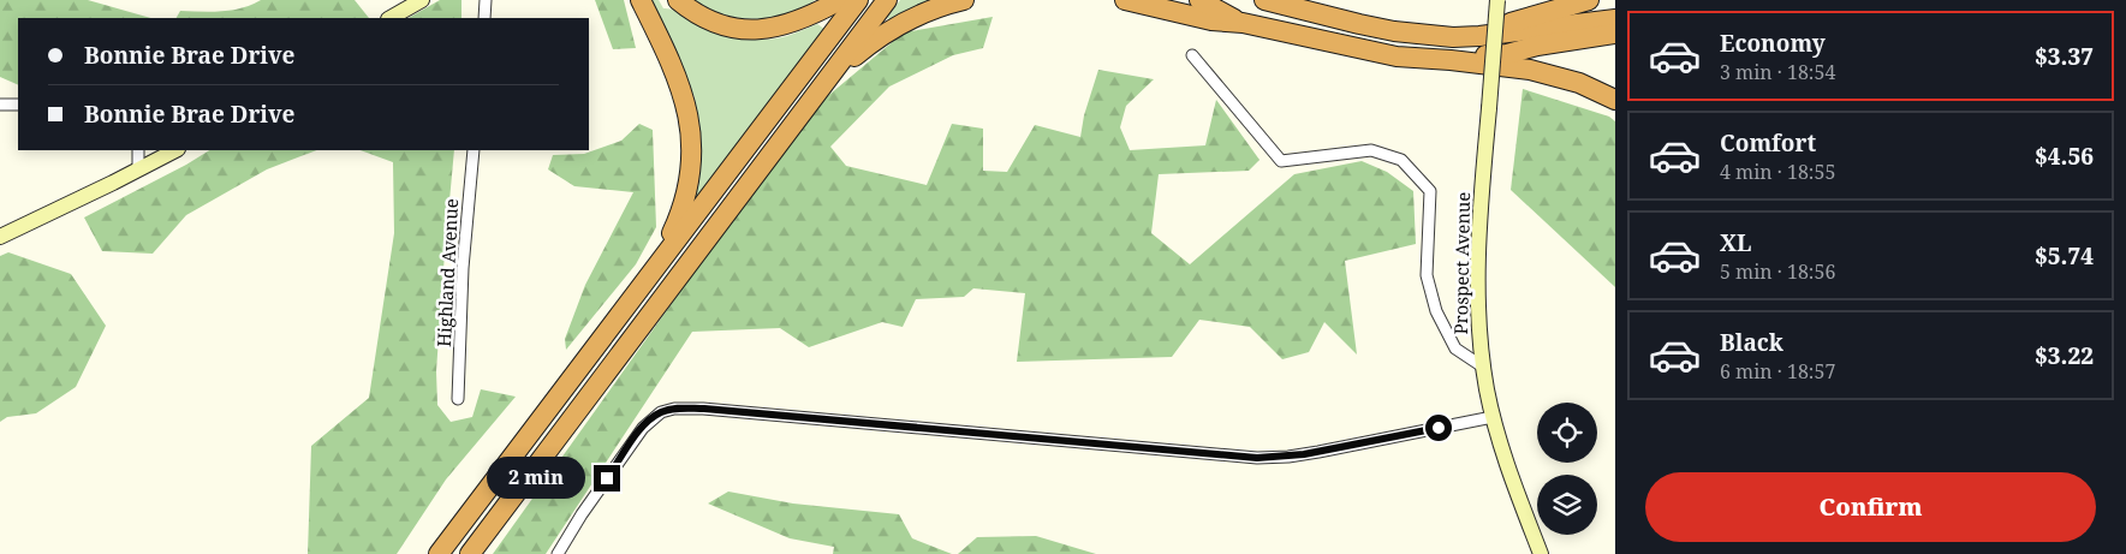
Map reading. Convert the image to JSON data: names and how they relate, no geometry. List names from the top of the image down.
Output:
{
  "streets": {
    "street": ["Prospect Avenue", "Highland Avenue"]
  },
  "page": {
    "list": [
      {
        "name": "Economy",
        "note": "3 min · 18:54",
        "value": "$3.37"
      },
      {
        "name": "Comfort",
        "note": "4 min · 18:55",
        "value": "$4.56"
      },
      {
        "name": "XL",
        "note": "5 min · 18:56",
        "value": "$5.74"
      },
      {
        "name": "Black",
        "note": "6 min · 18:57",
        "value": "$3.22"
      }
    ],
    "banner": ["Bonnie Brae Drive", "Bonnie Brae Drive"],
    "bubble": "2 min",
    "buttons": "Confirm"
  }
}
